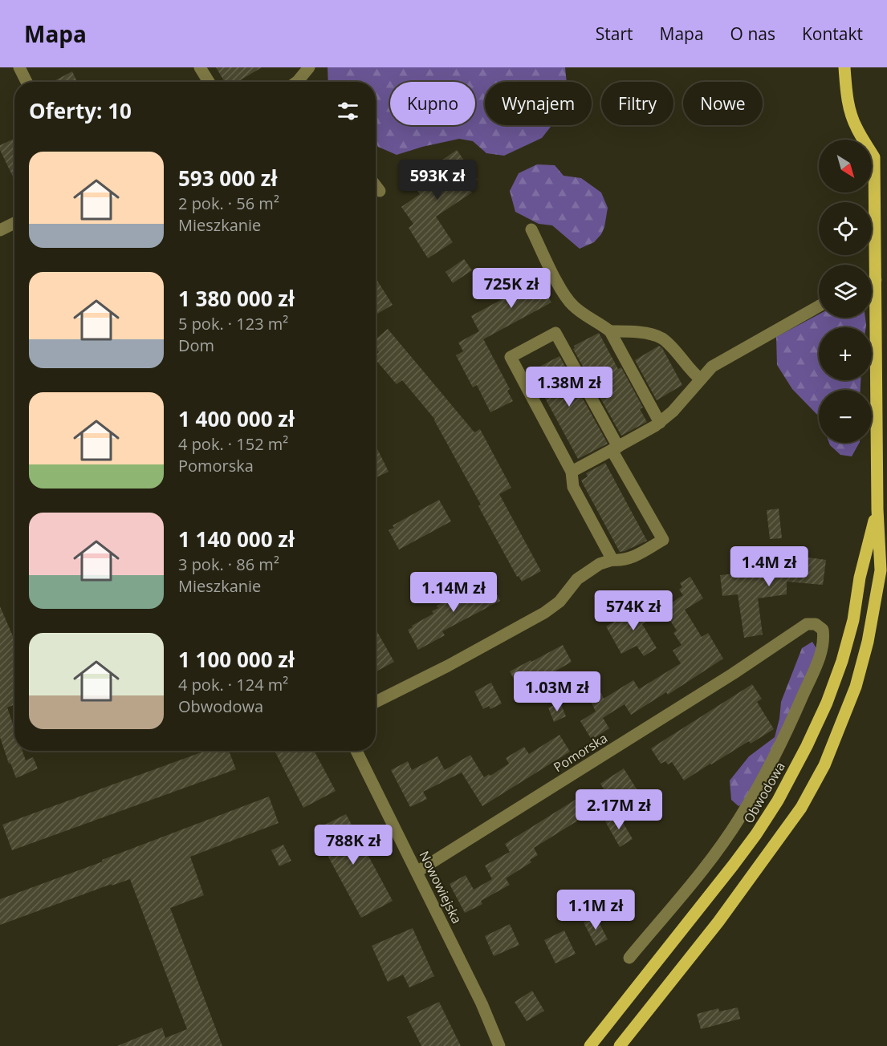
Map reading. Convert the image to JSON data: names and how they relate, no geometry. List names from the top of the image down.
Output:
{
  "streets": {
    "main road": ["Obwodowa"],
    "street": ["Pomorska", "Nowowiejska"]
  },
  "crossings": [
    ["Pomorska", "Nowowiejska"]
  ],
  "north": "bottom right",
  "page": {
    "header": "Mapa",
    "nav": [
      "Start",
      "Mapa",
      "O nas",
      "Kontakt"
    ],
    "chip": [
      "Kupno",
      "Wynajem",
      "Filtry",
      "Nowe"
    ],
    "heading": "Oferty: 10",
    "map_buttons": ["+", "−"],
    "list": [
      {
        "name": "593 000 zł",
        "note": "2 pok. · 56 m² · Mieszkanie"
      },
      {
        "name": "1 380 000 zł",
        "note": "5 pok. · 123 m² · Dom"
      },
      {
        "name": "1 400 000 zł",
        "note": "4 pok. · 152 m² · Pomorska"
      },
      {
        "name": "1 140 000 zł",
        "note": "3 pok. · 86 m² · Mieszkanie"
      },
      {
        "name": "1 100 000 zł",
        "note": "4 pok. · 124 m² · Obwodowa"
      }
    ],
    "price": [
      "593K zł",
      "725K zł",
      "1.38M zł",
      "1.4M zł",
      "1.14M zł",
      "574K zł",
      "1.03M zł",
      "2.17M zł",
      "788K zł",
      "1.1M zł"
    ]
  }
}
